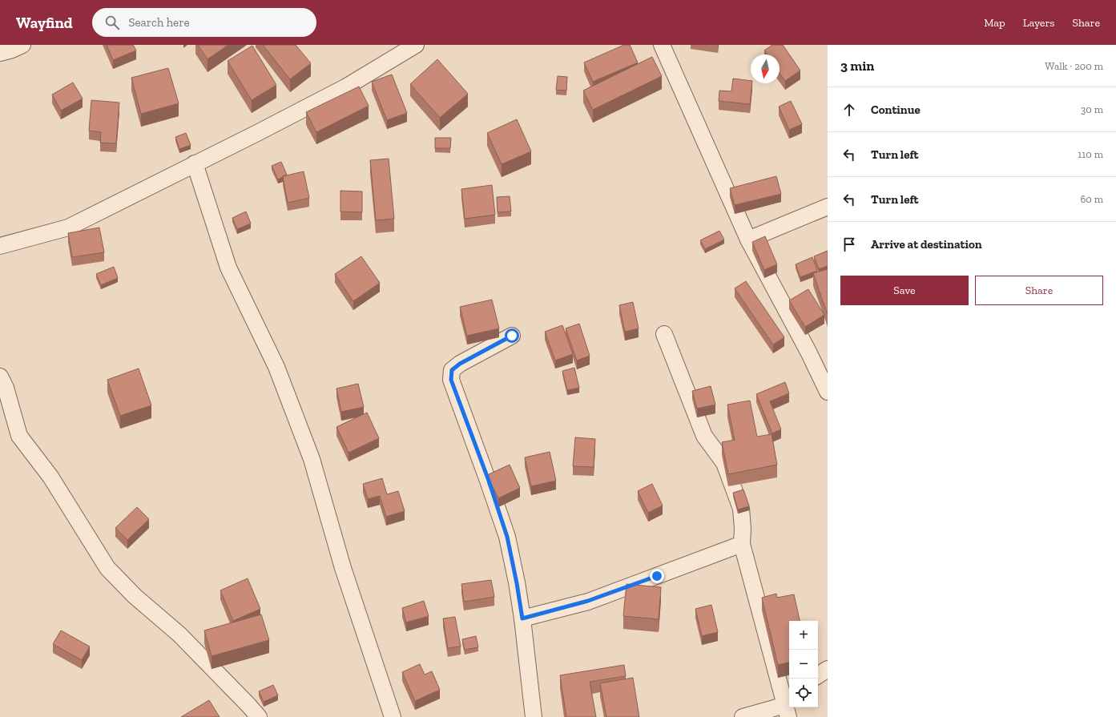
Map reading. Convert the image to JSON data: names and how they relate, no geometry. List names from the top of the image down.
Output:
{
  "north": "bottom",
  "page": {
    "header": "Wayfind",
    "search": "Search here",
    "nav": ["Map", "Layers", "Share"],
    "heading": ["3 min", "Walk · 200 m"],
    "list": [
      ["Continue", "30 m"],
      ["Turn left", "110 m"],
      ["Turn left", "60 m"],
      "Arrive at destination"
    ],
    "buttons": ["Save", "Share"],
    "map_buttons": ["+", "−"]
  }
}
